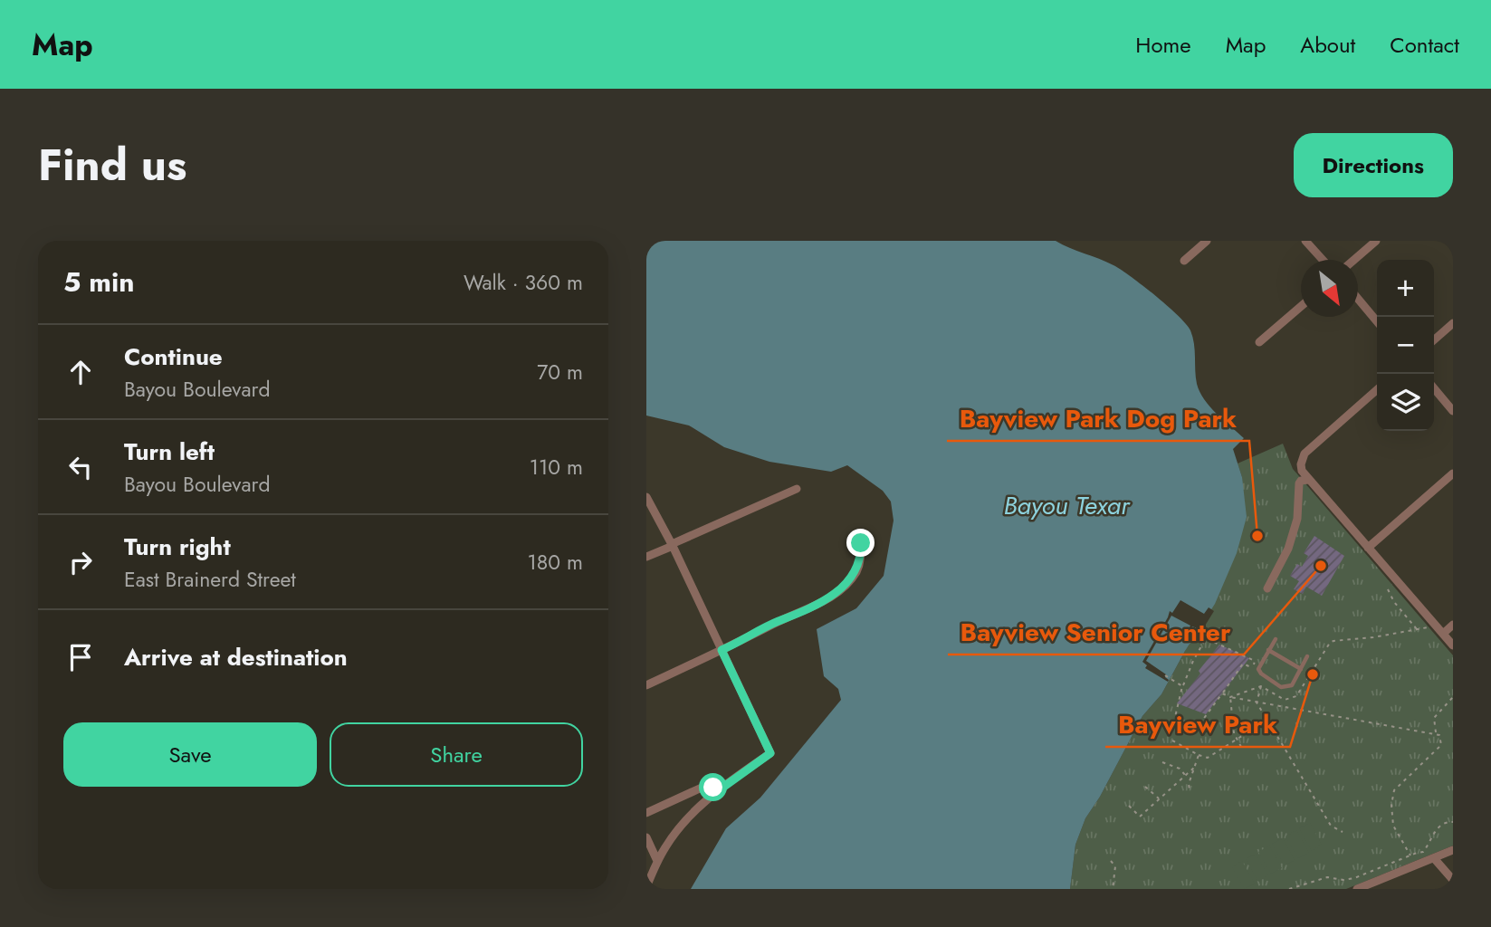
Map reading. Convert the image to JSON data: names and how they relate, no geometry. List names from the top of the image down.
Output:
{
  "water": ["Bayou Texar"],
  "places": ["Bayview Park Dog Park", "Bayview Senior Center", "Bayview Park"],
  "north": "bottom right",
  "page": {
    "header": "Map",
    "nav": [
      "Home",
      "Map",
      "About",
      "Contact"
    ],
    "title": "Find us",
    "buttons": [
      "Directions",
      ["Save", "Share"]
    ],
    "heading": ["5 min", "Walk · 360 m"],
    "map_buttons": ["+", "−"],
    "list": [
      ["Continue", "Bayou Boulevard", "70 m"],
      ["Turn left", "Bayou Boulevard", "110 m"],
      ["Turn right", "East Brainerd Street", "180 m"],
      "Arrive at destination"
    ]
  }
}
